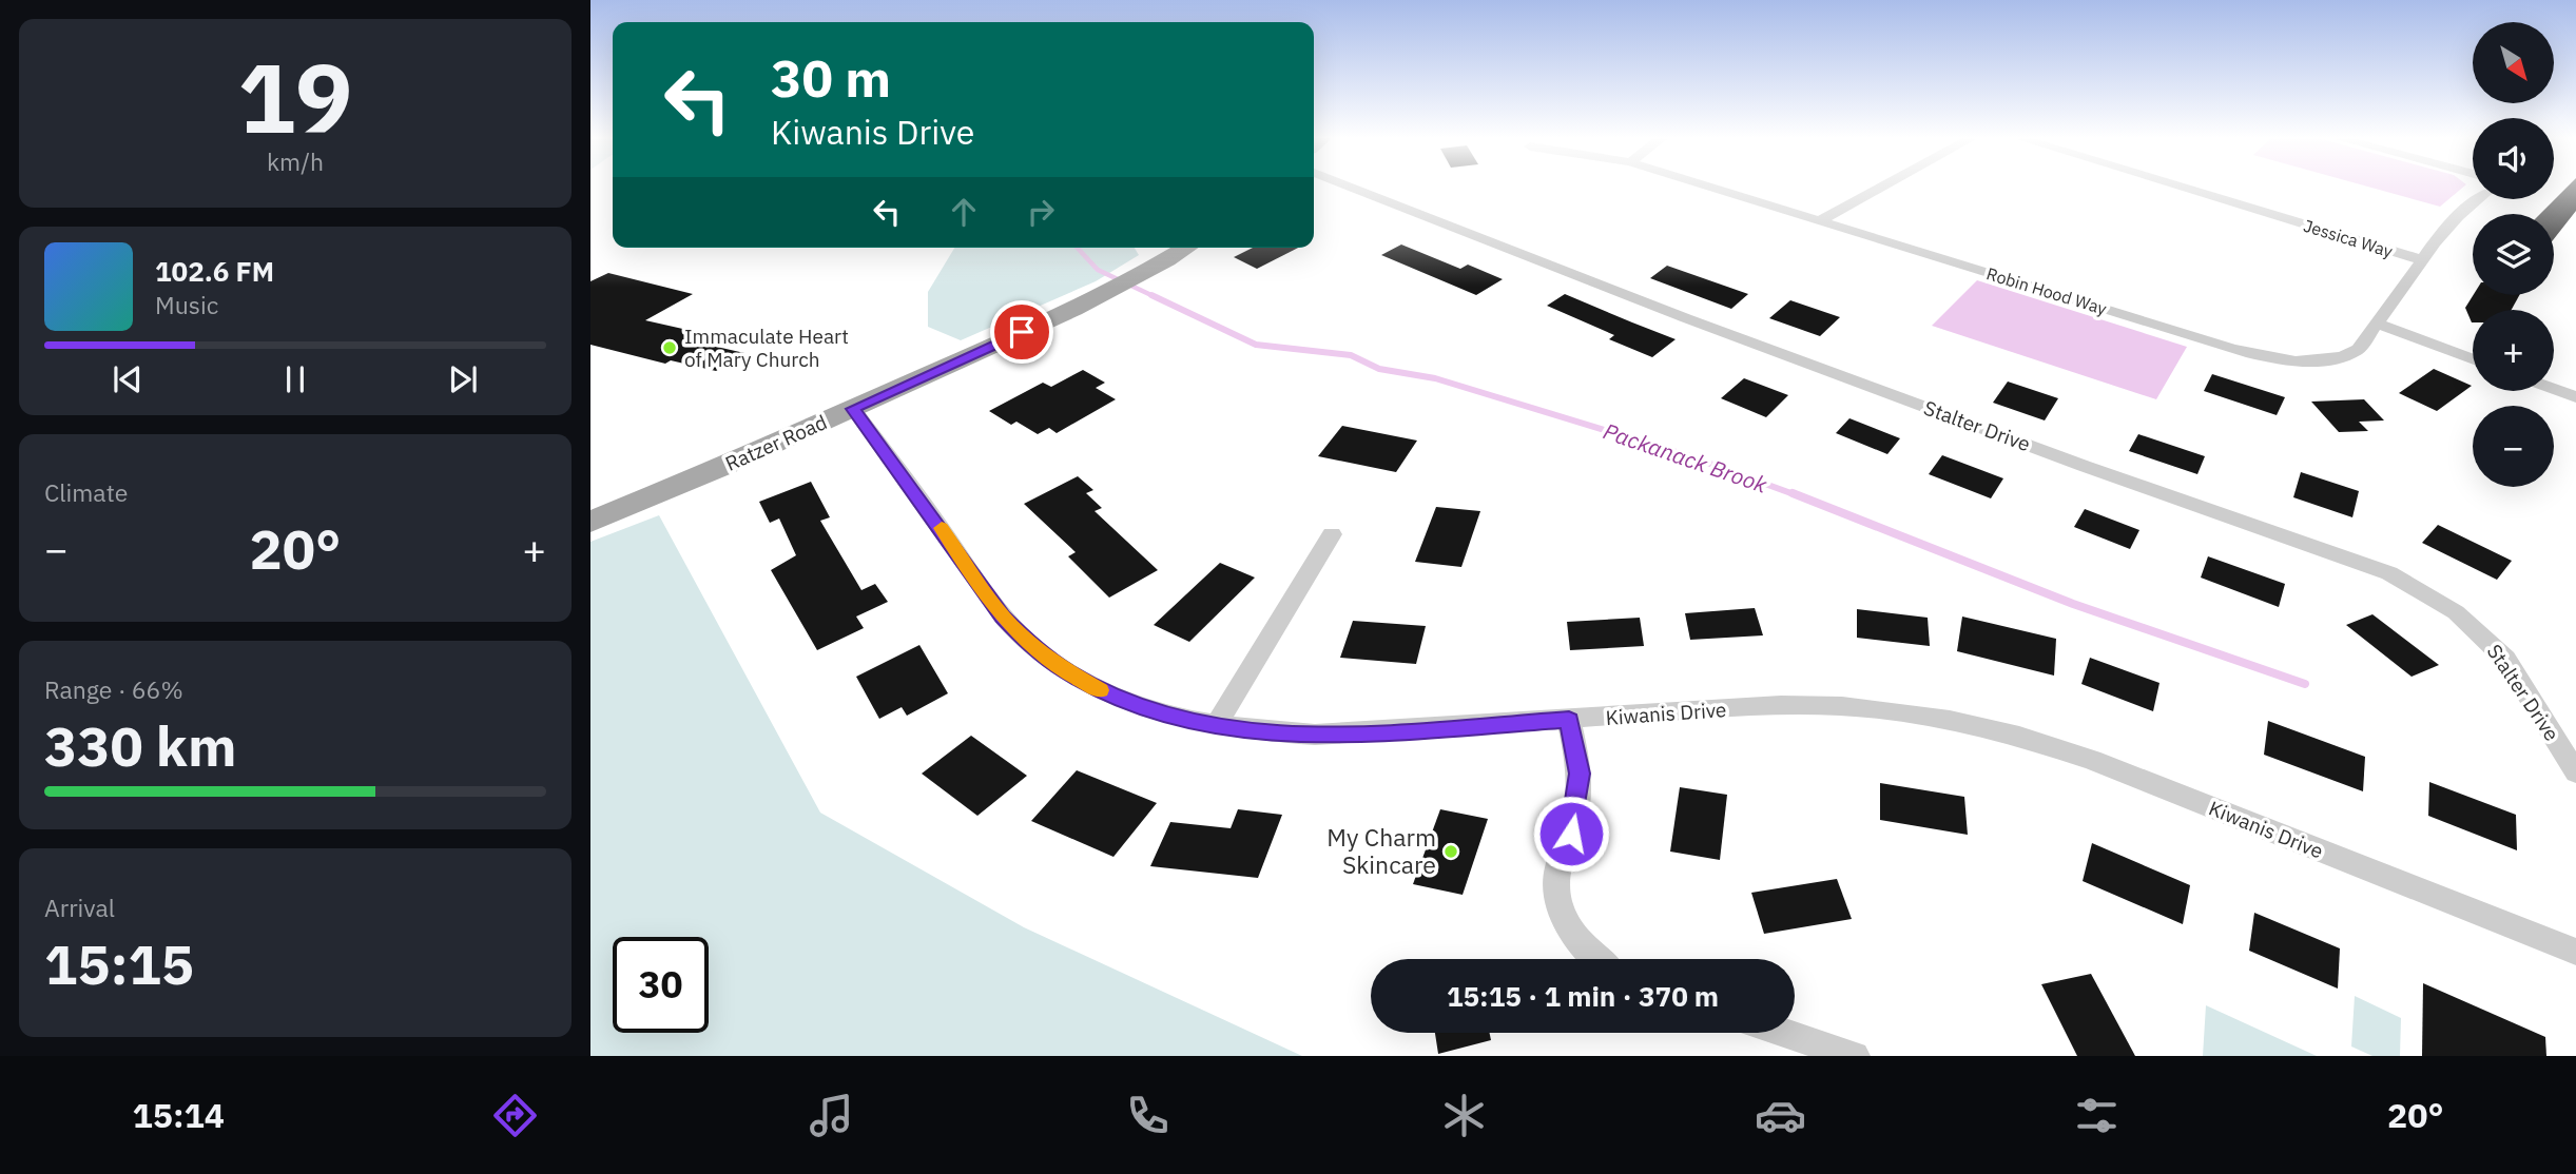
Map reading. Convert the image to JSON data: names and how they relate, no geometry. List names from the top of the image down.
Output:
{
  "streets": {
    "main road": ["Ratzer Road"],
    "street": [
      "Jessica Way",
      "Robin Hood Way",
      "Stalter Drive",
      "Kiwanis Drive"
    ]
  },
  "crossings": [
    ["Jessica Way", "Robin Hood Way"],
    ["Ratzer Road", "Kiwanis Drive"]
  ],
  "water": ["Packanack Brook"],
  "places": ["Immaculate Heart of Mary Church", "My Charm Skincare"],
  "north": "bottom right",
  "page": {
    "tile": [
      ["19", "km/h"],
      "Climate",
      ["Range · 66%", "330 km"],
      ["Arrival", "15:15"]
    ],
    "map_buttons": ["+", "−"],
    "turn": ["30 m", "Kiwanis Drive"],
    "song": ["102.6 FM", "Music"],
    "heat": ["−", "20°", "+"],
    "limit": "30",
    "trip": "15:15 · 1 min · 370 m",
    "tabs": ["15:14", "20°"]
  }
}
